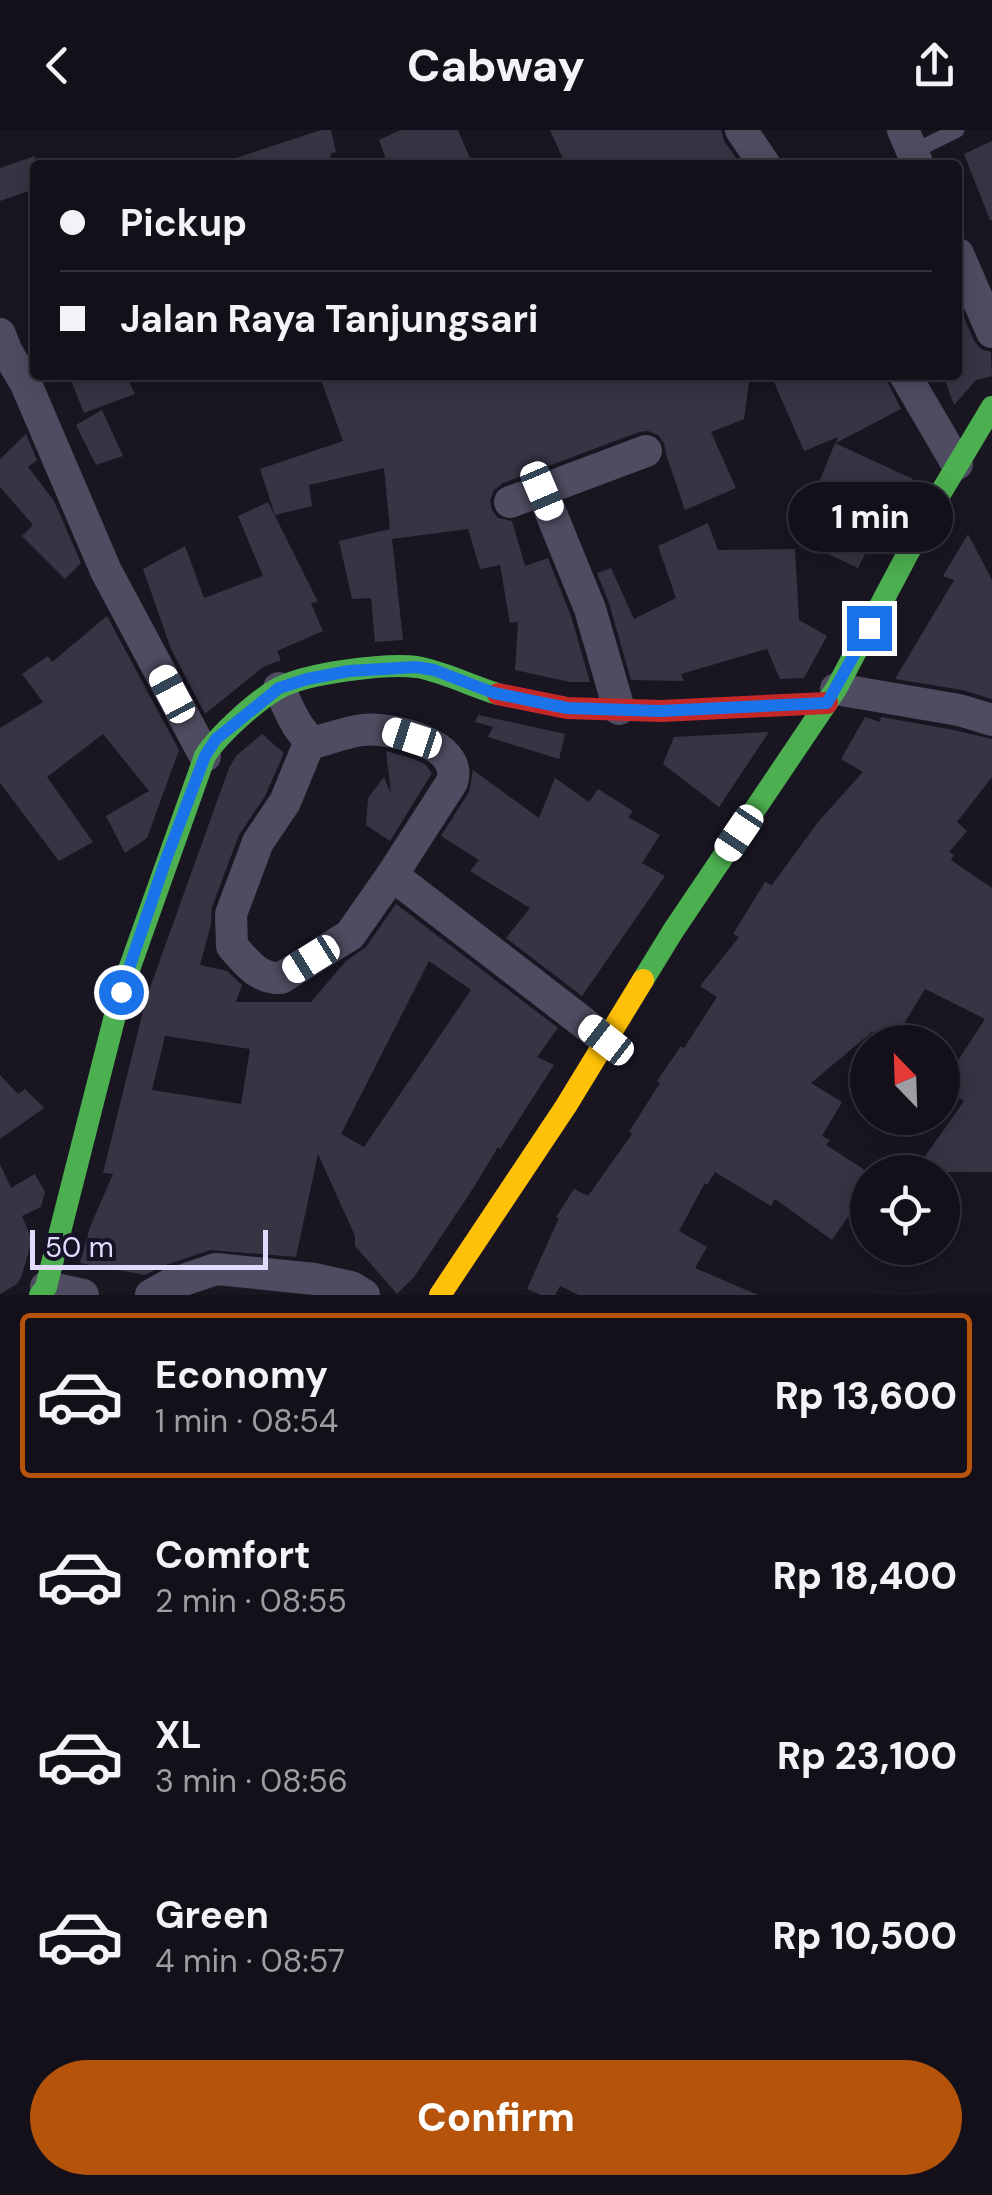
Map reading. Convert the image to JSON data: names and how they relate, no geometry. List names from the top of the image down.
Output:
{
  "scale_bar": "50 m",
  "north": "top left",
  "page": {
    "header": "Cabway",
    "banner": ["Pickup", "Jalan Raya Tanjungsari"],
    "bubble": "1 min",
    "scale": "50 m",
    "list": [
      {
        "name": "Economy",
        "note": "1 min · 08:54",
        "value": "Rp 13,600"
      },
      {
        "name": "Comfort",
        "note": "2 min · 08:55",
        "value": "Rp 18,400"
      },
      {
        "name": "XL",
        "note": "3 min · 08:56",
        "value": "Rp 23,100"
      },
      {
        "name": "Green",
        "note": "4 min · 08:57",
        "value": "Rp 10,500"
      }
    ],
    "buttons": "Confirm"
  }
}
